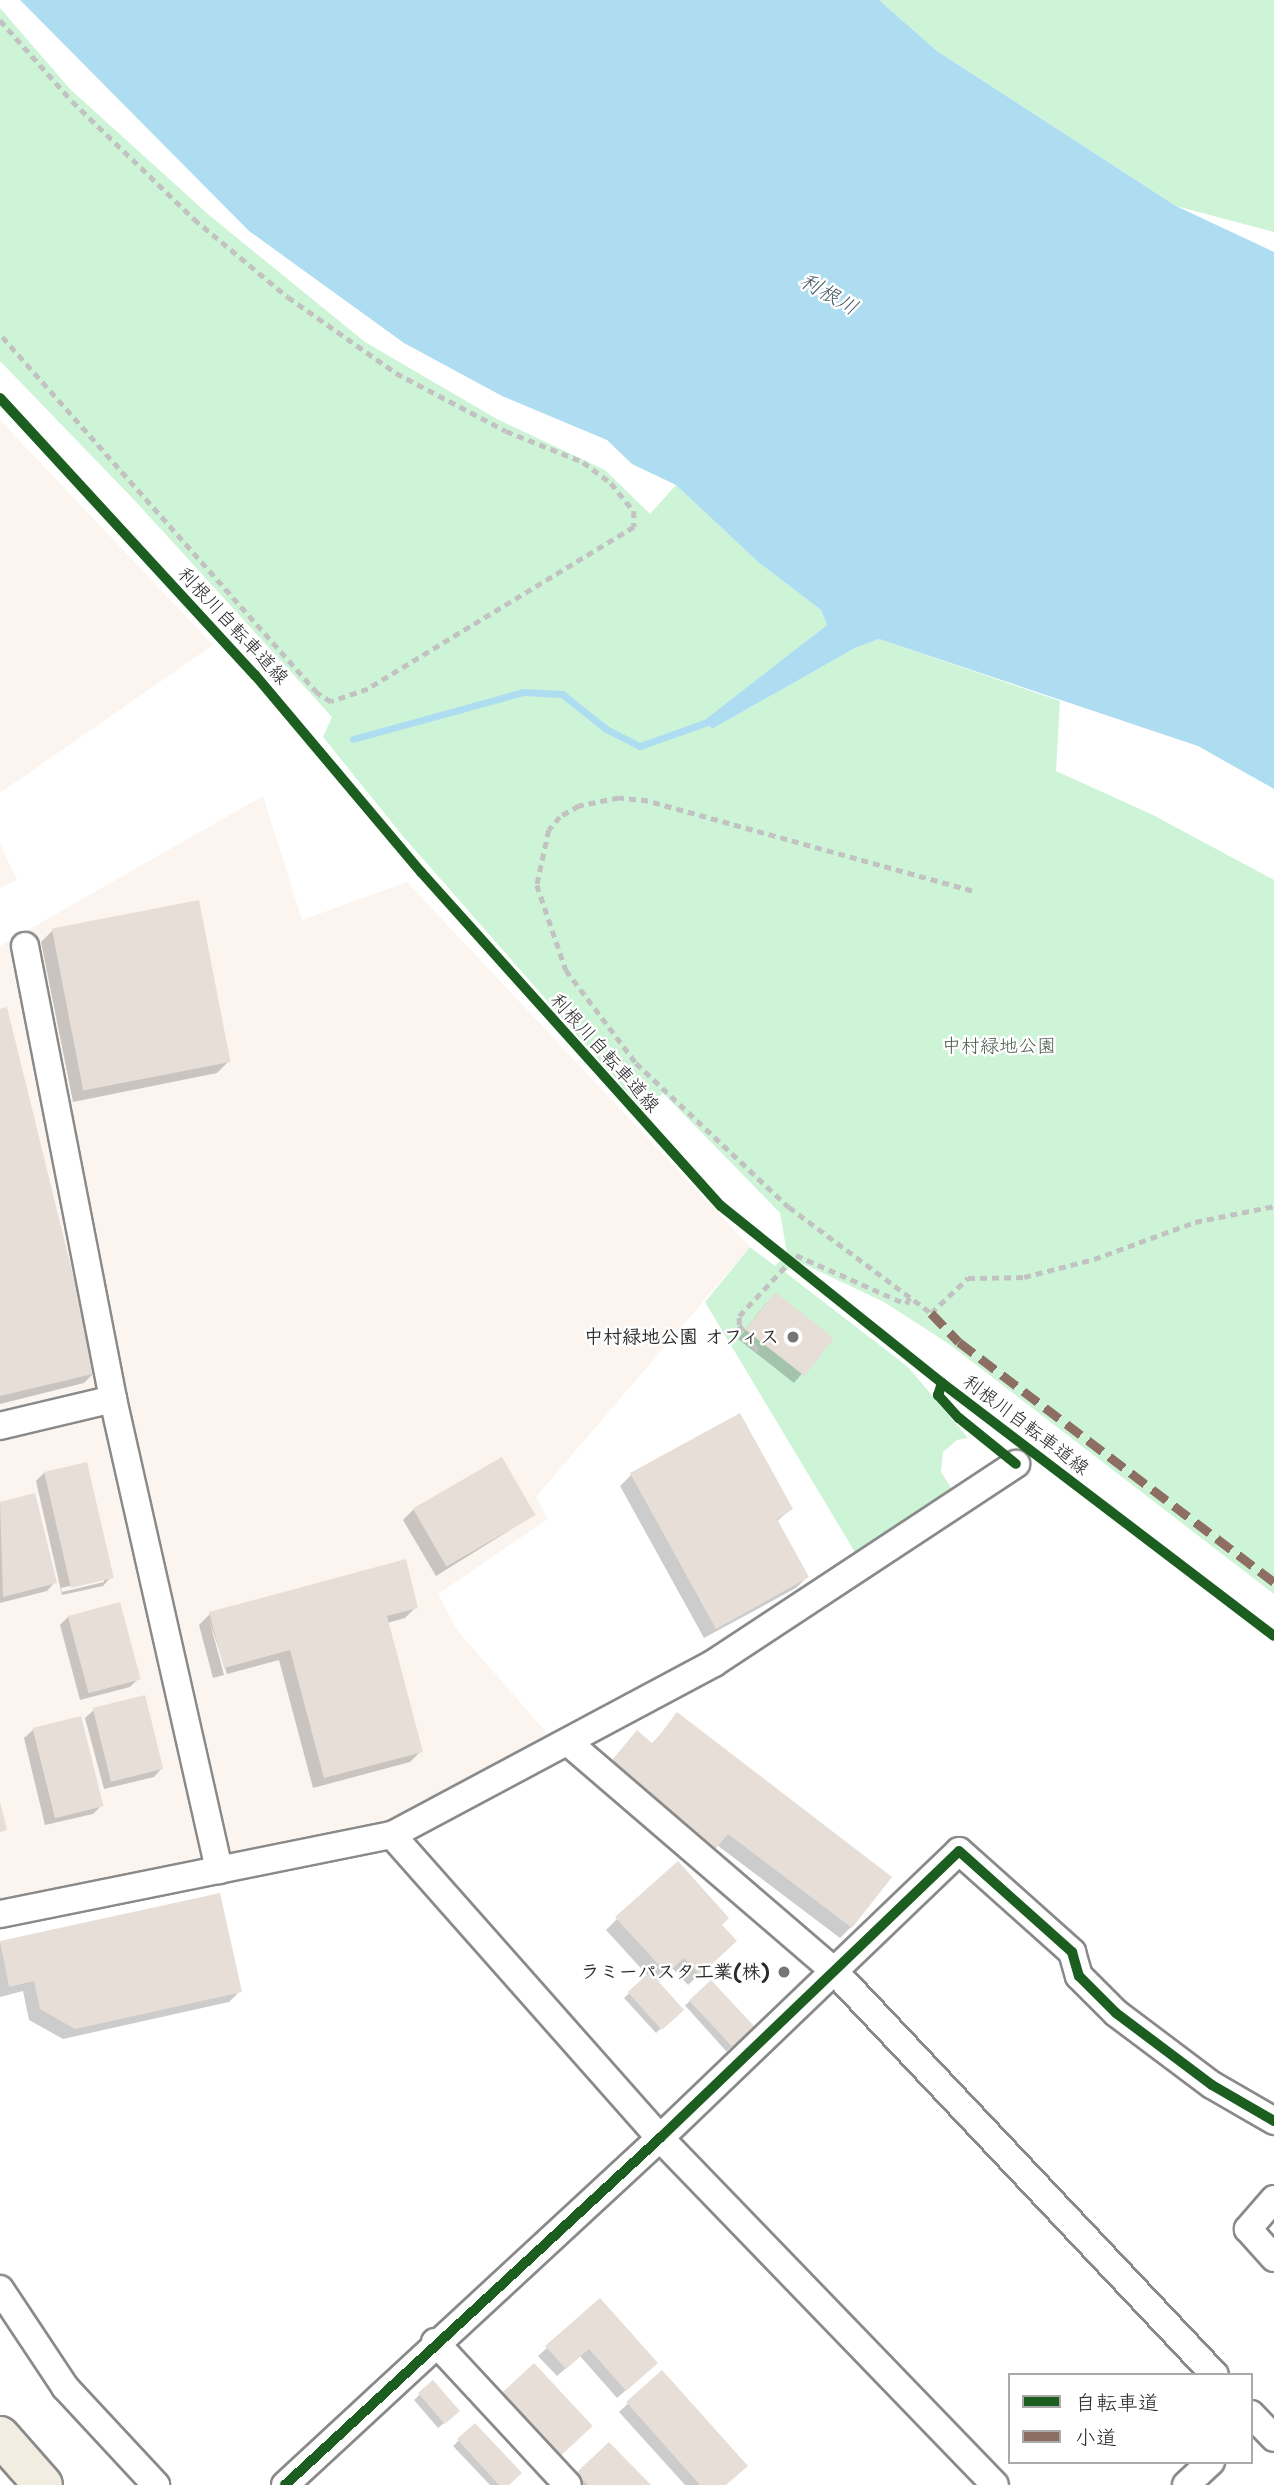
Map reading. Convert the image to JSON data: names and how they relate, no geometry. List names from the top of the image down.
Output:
{
  "streets": {
    "cycle path": ["利根川自転車道線"]
  },
  "water": ["利根川"],
  "parks": ["中村緑地公園"],
  "places": ["中村緑地公園 オフィス", "ラミーパスタ工業(株)"],
  "legend": ["自転車道", "小道"]
}
